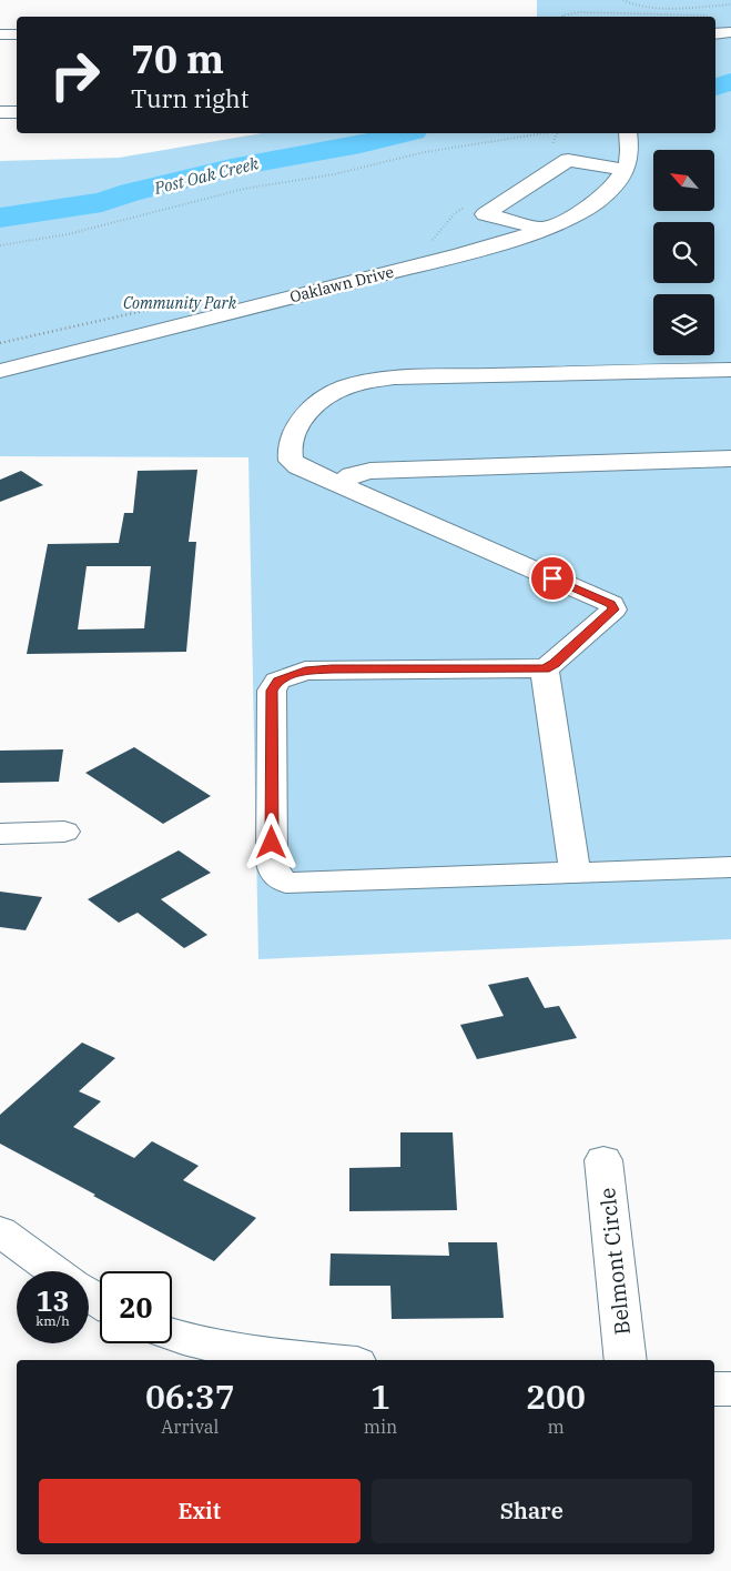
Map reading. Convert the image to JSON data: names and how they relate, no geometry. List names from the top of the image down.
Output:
{
  "streets": {
    "street": ["Oaklawn Drive", "Belmont Circle"]
  },
  "water": ["Post Oak Creek"],
  "parks": ["Community Park"],
  "north": "top left",
  "page": {
    "turn": ["70 m", "Turn right"],
    "speed": "13 km/h",
    "limit": "20",
    "eta": [
      "06:37",
      "Arrival",
      "1",
      "min",
      "200",
      "m"
    ],
    "buttons": ["Exit", "Share"]
  }
}
